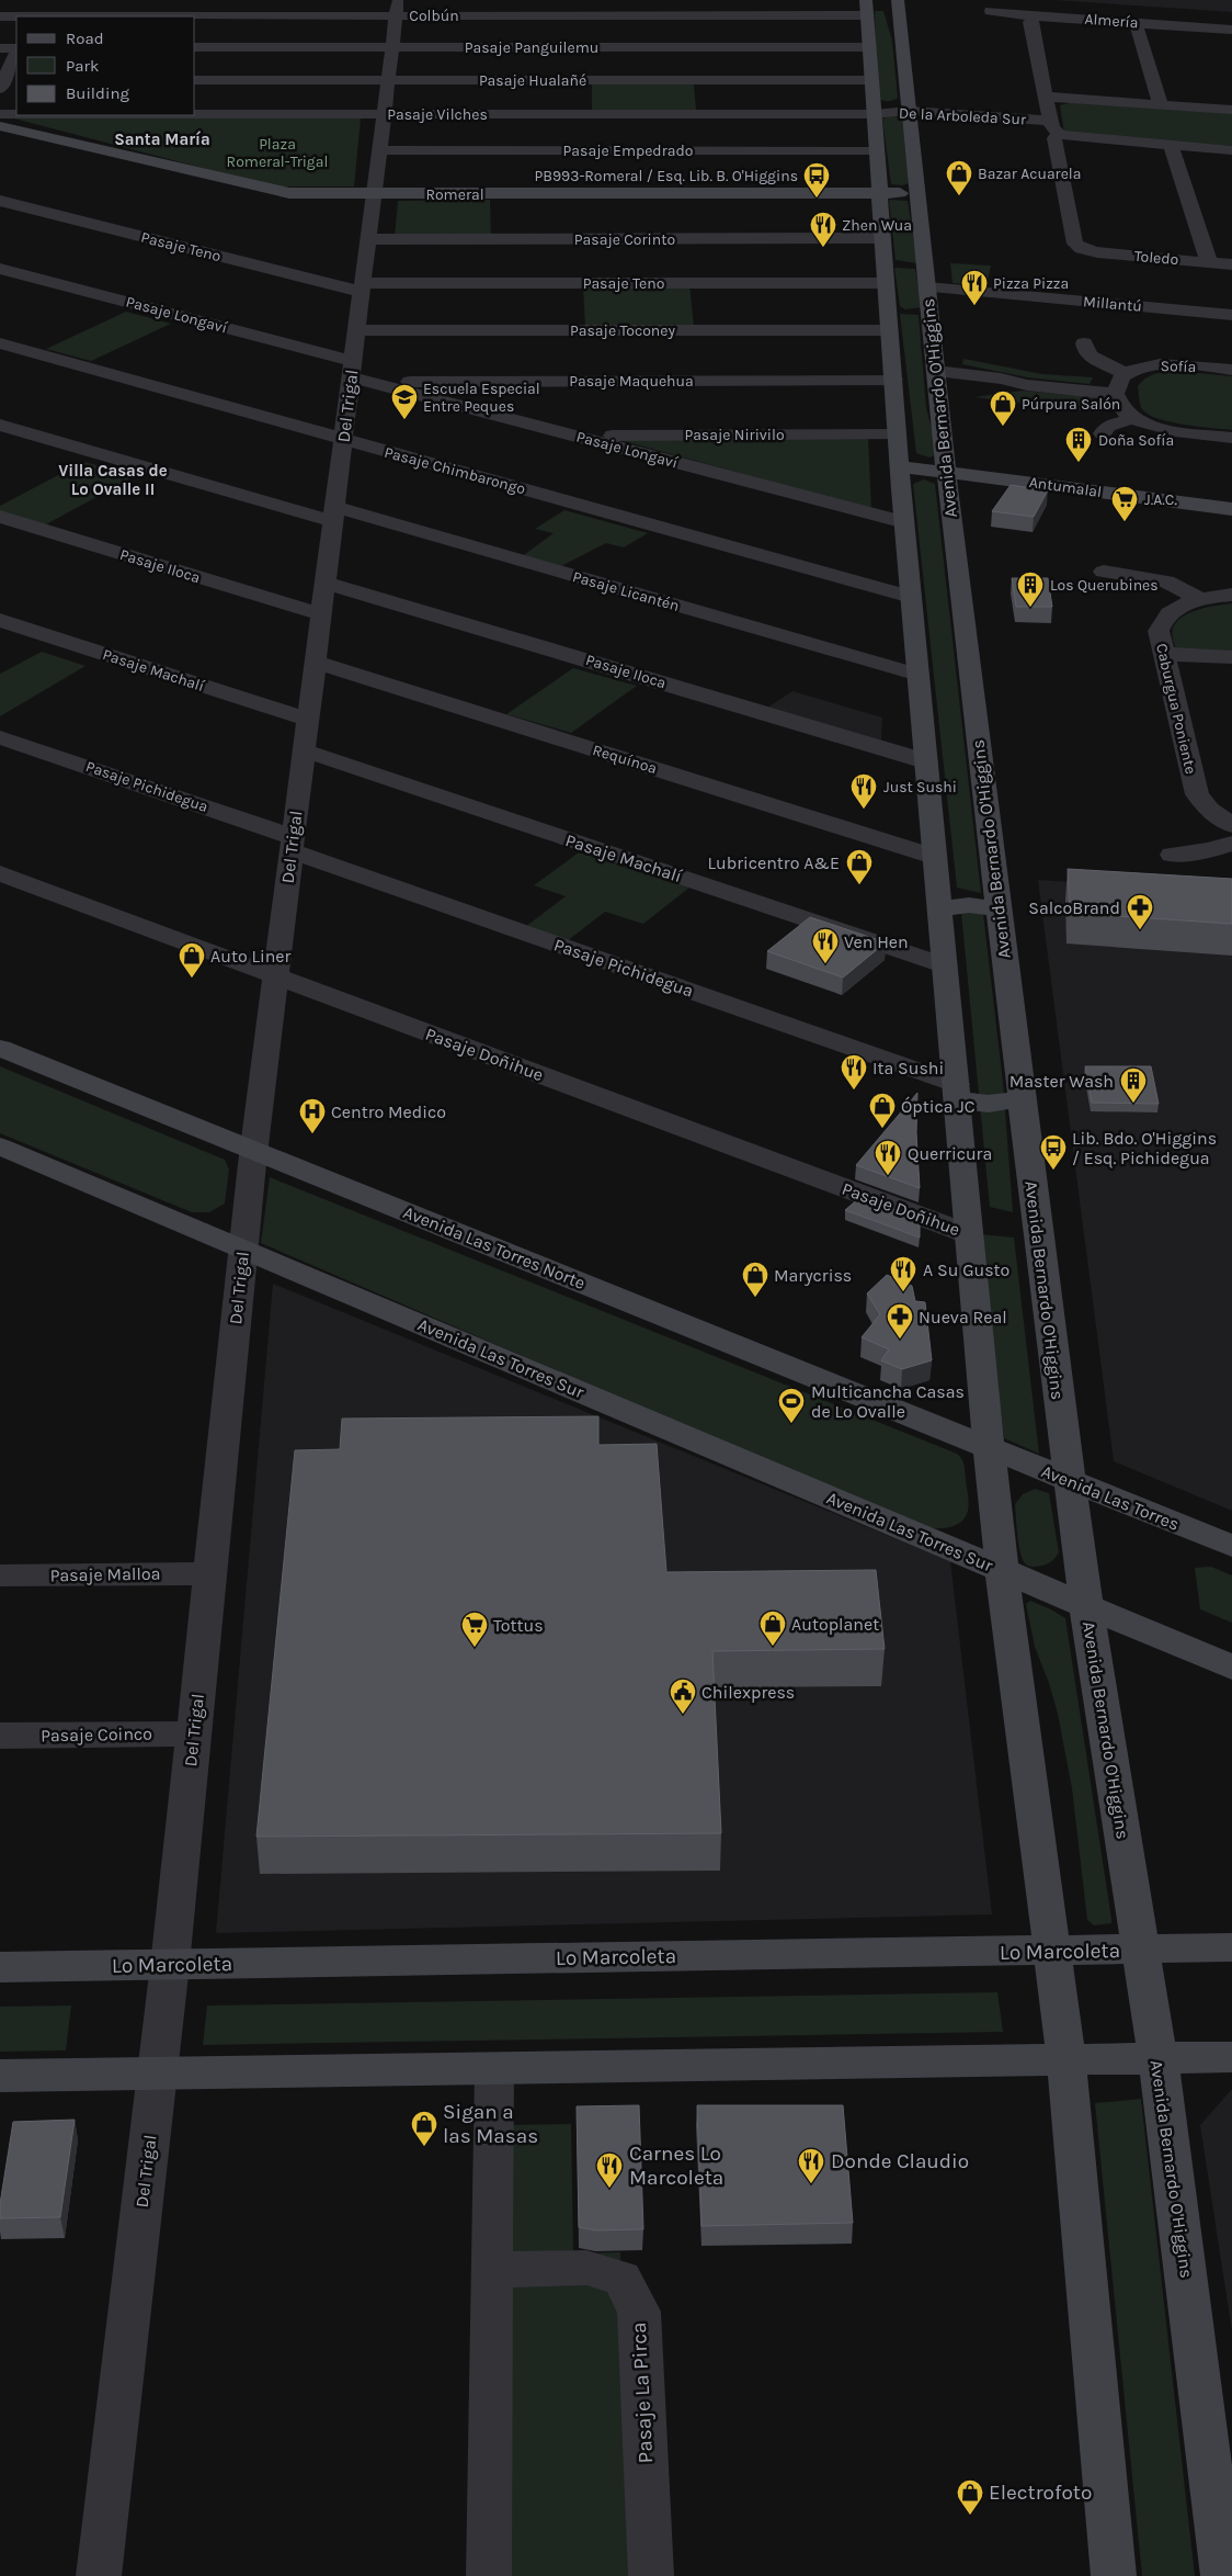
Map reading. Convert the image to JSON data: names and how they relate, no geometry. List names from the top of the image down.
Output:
{
  "streets": {
    "main road": [
      "Romeral",
      "Avenida Bernardo O'Higgins",
      "Antumalal",
      "Avenida Las Torres Norte",
      "Avenida Las Torres Sur",
      "Avenida Las Torres",
      "Lo Marcoleta"
    ],
    "street": [
      "Colbún",
      "Almería",
      "Pasaje Panguilemu",
      "Pasaje Hualañé",
      "Pasaje Vilches",
      "De la Arboleda Sur",
      "Pasaje Empedrado",
      "Pasaje Corinto",
      "Pasaje Teno",
      "Toledo",
      "Millantú",
      "Pasaje Longaví",
      "Pasaje Toconey",
      "Sofía",
      "Pasaje Maquehua",
      "Del Trigal",
      "Pasaje Nirivilo",
      "Pasaje Chimbarongo",
      "Pasaje Iloca",
      "Pasaje Licantén",
      "Pasaje Machalí",
      "Caburgua Poniente",
      "Requínoa",
      "Pasaje Pichidegua",
      "Pasaje Doñihue",
      "Pasaje Malloa",
      "Pasaje Coinco",
      "Pasaje La Pirca"
    ]
  },
  "crossings": [
    ["Colbún", "Del Trigal"],
    ["Pasaje Panguilemu", "Del Trigal"],
    ["Pasaje Hualañé", "Del Trigal"],
    ["Pasaje Vilches", "De la Arboleda Sur"],
    ["Pasaje Vilches", "Del Trigal"],
    ["De la Arboleda Sur", "Toledo"],
    ["De la Arboleda Sur", "Avenida Bernardo O'Higgins"],
    ["Pasaje Empedrado", "Del Trigal"],
    ["Romeral", "Del Trigal"],
    ["Romeral", "Avenida Bernardo O'Higgins"],
    ["Pasaje Corinto", "Del Trigal"],
    ["Pasaje Teno", "Del Trigal"],
    ["Millantú", "Avenida Bernardo O'Higgins"],
    ["Pasaje Longaví", "Pasaje Maquehua"],
    ["Pasaje Longaví", "Del Trigal"],
    ["Pasaje Longaví", "Pasaje Nirivilo"],
    ["Pasaje Toconey", "Del Trigal"],
    ["Pasaje Maquehua", "Del Trigal"],
    ["Del Trigal", "Pasaje Chimbarongo"],
    ["Del Trigal", "Pasaje Iloca"],
    ["Del Trigal", "Pasaje Licantén"],
    ["Del Trigal", "Pasaje Machalí"],
    ["Del Trigal", "Requínoa"],
    ["Del Trigal", "Pasaje Pichidegua"],
    ["Del Trigal", "Pasaje Doñihue"],
    ["Del Trigal", "Avenida Las Torres Norte"],
    ["Del Trigal", "Avenida Las Torres Sur"],
    ["Del Trigal", "Pasaje Malloa"],
    ["Del Trigal", "Pasaje Coinco"],
    ["Del Trigal", "Lo Marcoleta"],
    ["Avenida Bernardo O'Higgins", "Antumalal"],
    ["Avenida Bernardo O'Higgins", "Avenida Las Torres"],
    ["Avenida Bernardo O'Higgins", "Lo Marcoleta"],
    ["Avenida Las Torres Norte", "Avenida Las Torres"]
  ],
  "districts": ["Santa María", "Villa Casas de Lo Ovalle II"],
  "parks": ["Plaza Romeral-Trigal"],
  "places": {
    "shop": [
      "Bazar Acuarela",
      "Púrpura Salón",
      "Lubricentro A&E",
      "Auto Liner",
      "Óptica JC",
      "Marycriss",
      "Autoplanet",
      "Sigan a las Masas",
      "Electrofoto"
    ],
    "bus stop": ["PB993-Romeral / Esq. Lib. B. O'Higgins", "Lib. Bdo. O'Higgins / Esq. Pichidegua"],
    "restaurant": [
      "Zhen Wua",
      "Pizza Pizza",
      "Just Sushi",
      "Ven Hen",
      "Ita Sushi",
      "Querricura",
      "A Su Gusto",
      "Donde Claudio",
      "Carnes Lo Marcoleta"
    ],
    "school or university": ["Escuela Especial Entre Peques"],
    "building": ["Doña Sofía", "Los Querubines", "Master Wash"],
    "supermarket": ["J.A.C.", "Tottus"],
    "pharmacy": ["SalcoBrand", "Nueva Real"],
    "hospital": ["Centro Medico"],
    "sports": ["Multicancha Casas de Lo Ovalle"],
    "public building": ["Chilexpress"]
  },
  "legend": ["Road", "Park", "Building"]
}
